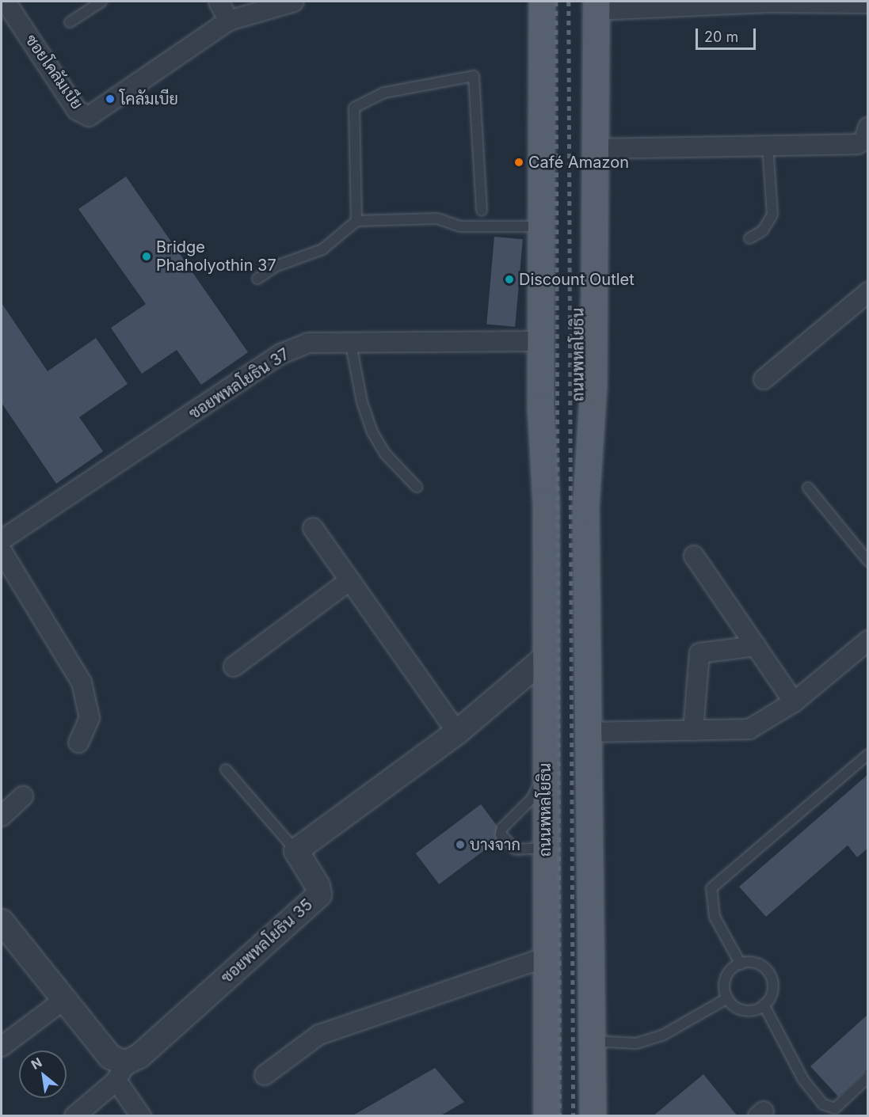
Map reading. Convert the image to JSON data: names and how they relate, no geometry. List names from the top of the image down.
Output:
{
  "streets": {
    "main road": ["ถนนพหลโยธิน"],
    "street": ["ซอยโคลัมเบีย", "ซอยพหลโยธิน 37", "ซอยพหลโยธิน 35"]
  },
  "crossings": [
    ["ถนนพหลโยธิน", "ซอยพหลโยธิน 37"]
  ],
  "places": [
    "โคลัมเบีย",
    "Café Amazon",
    "Bridge Phaholyothin 37",
    "Discount Outlet",
    "บางจาก"
  ],
  "scale_bar": "20 m",
  "north": "top left"
}
